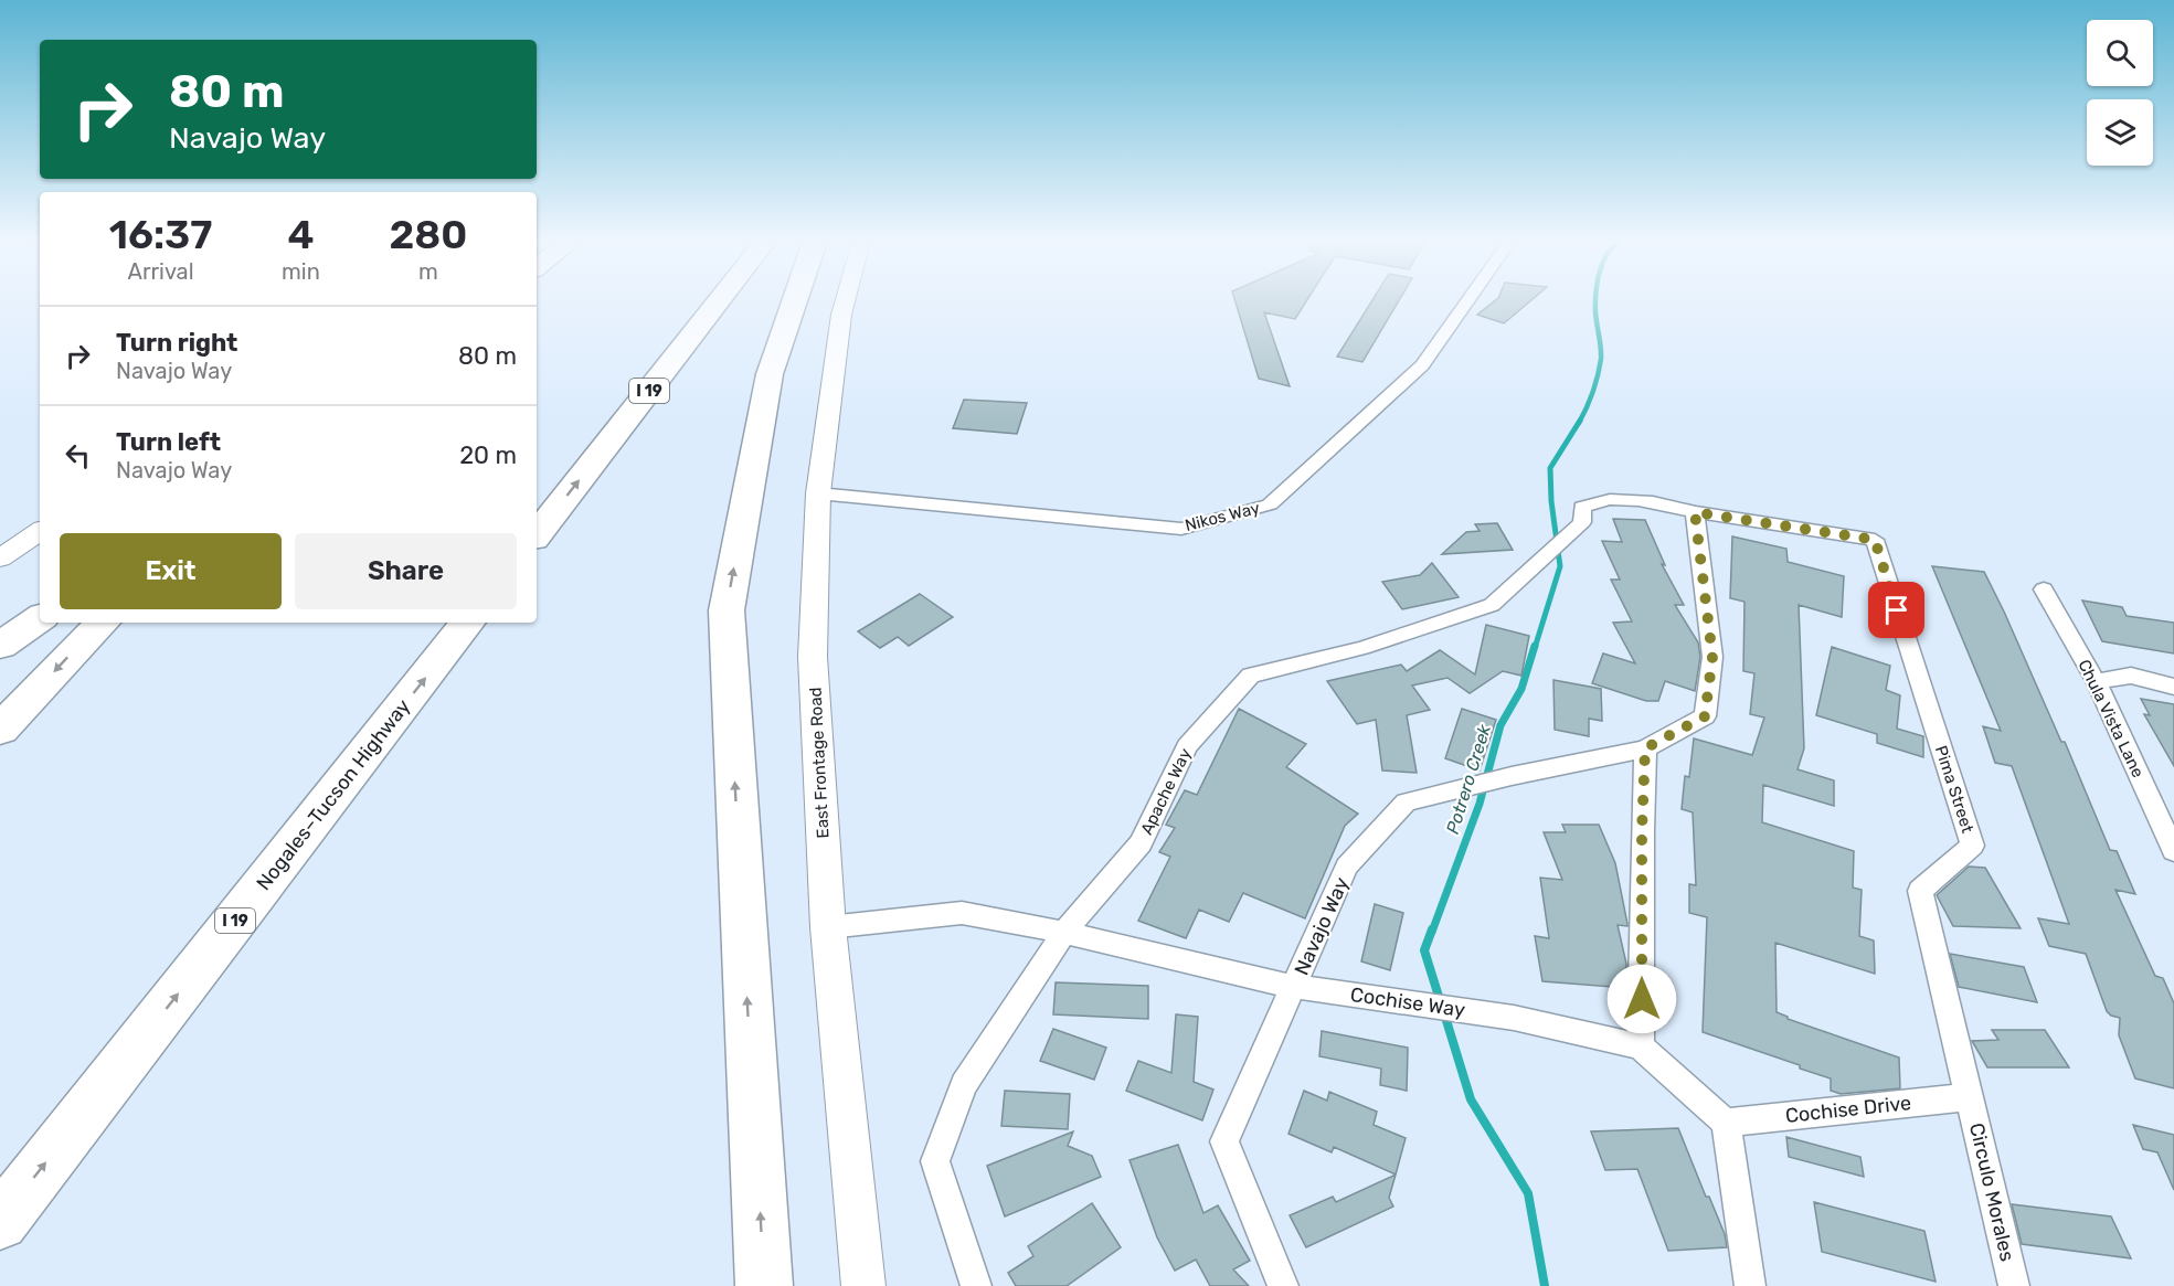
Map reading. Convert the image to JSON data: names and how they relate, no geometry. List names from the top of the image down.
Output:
{
  "streets": {
    "highway": ["I 19", "Nogales–Tucson Highway"],
    "street": [
      "Nikos Way",
      "Chula Vista Lane",
      "East Frontage Road",
      "Pima Street",
      "Apache Way",
      "Navajo Way",
      "Cochise Way",
      "Cochise Drive",
      "Circulo Morales"
    ]
  },
  "crossings": [
    ["Nikos Way", "East Frontage Road"],
    ["East Frontage Road", "Cochise Way"],
    ["Pima Street", "Apache Way"],
    ["Pima Street", "Navajo Way"],
    ["Pima Street", "Cochise Drive"],
    ["Pima Street", "Circulo Morales"],
    ["Apache Way", "Navajo Way"],
    ["Apache Way", "Cochise Way"],
    ["Navajo Way", "Cochise Way"],
    ["Cochise Way", "Cochise Drive"],
    ["Cochise Drive", "Circulo Morales"]
  ],
  "one_way": ["Nogales–Tucson Highway"],
  "water": ["Potrero Creek"],
  "page": {
    "turn": ["80 m", "Navajo Way"],
    "eta": [
      "16:37",
      "Arrival",
      "4",
      "min",
      "280",
      "m"
    ],
    "list": [
      {
        "name": "Turn right",
        "note": "Navajo Way",
        "value": "80 m"
      },
      {
        "name": "Turn left",
        "note": "Navajo Way",
        "value": "20 m"
      }
    ],
    "buttons": ["Exit", "Share"]
  }
}
